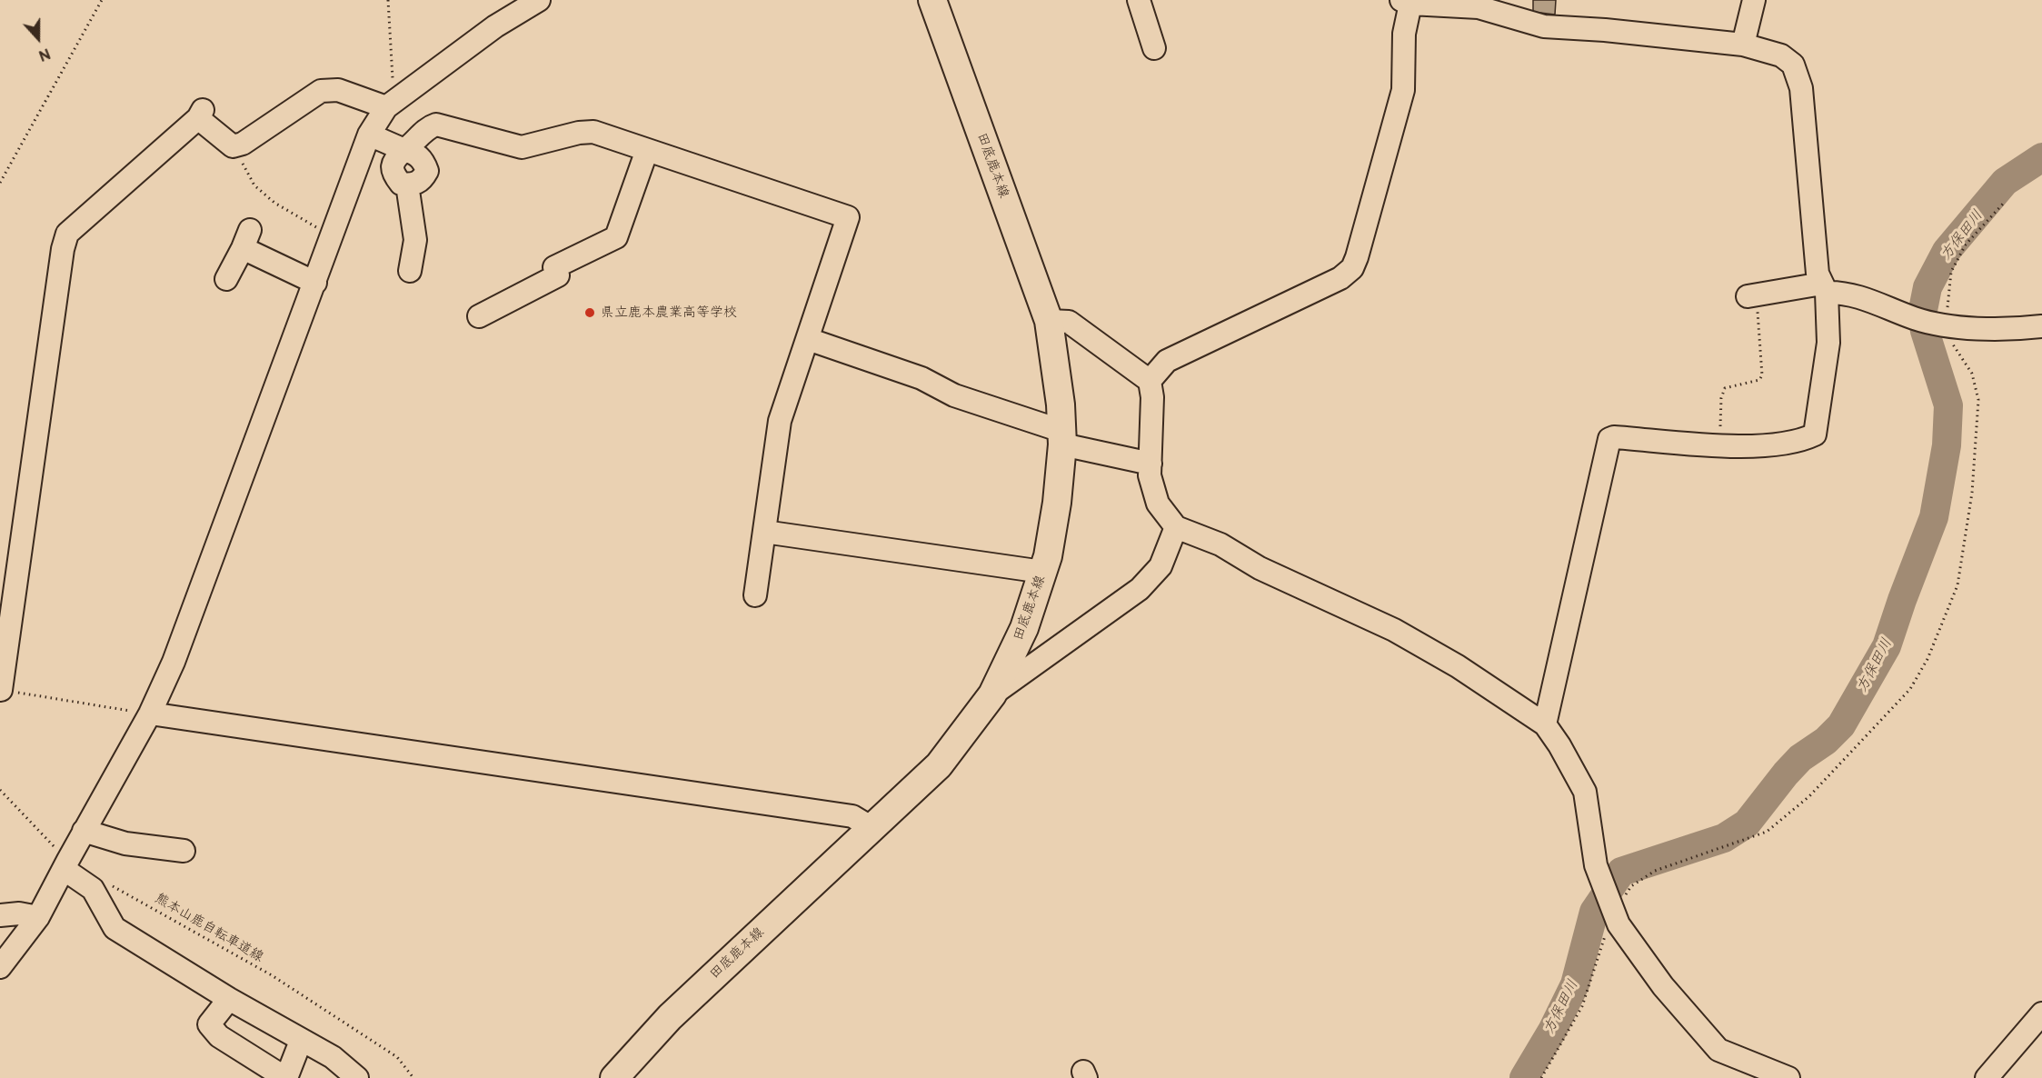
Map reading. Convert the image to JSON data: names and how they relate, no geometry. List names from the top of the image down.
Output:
{
  "streets": {
    "main road": ["田底鹿本線"],
    "path": ["熊本山鹿自転車道線"]
  },
  "water": ["方保田川"],
  "places": ["県立鹿本農業高等学校"],
  "north": "bottom"
}
